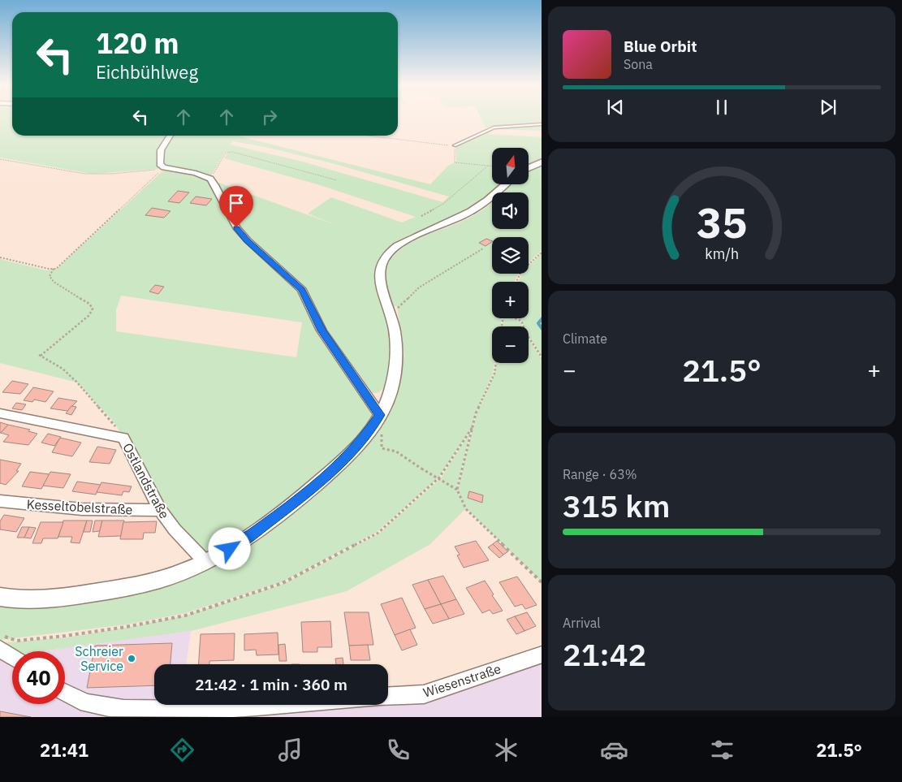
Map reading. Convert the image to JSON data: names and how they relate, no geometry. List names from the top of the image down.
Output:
{
  "streets": {
    "street": ["Ostlandstraße", "Kesseltobelstraße", "Wiesenstraße"]
  },
  "crossings": [
    ["Ostlandstraße", "Kesseltobelstraße"]
  ],
  "places": ["Schreier Service"],
  "north": "top",
  "page": {
    "turn": ["120 m", "Eichbühlweg"],
    "song": ["Blue Orbit", "Sona"],
    "map_buttons": ["+", "−"],
    "tile": [
      "Climate",
      ["Range · 63%", "315 km"],
      ["Arrival", "21:42"]
    ],
    "heat": ["−", "21.5°", "+"],
    "limit": "40",
    "trip": "21:42 · 1 min · 360 m",
    "tabs": ["21:41", "21.5°"],
    "gauge": ["35", "km/h"]
  }
}
